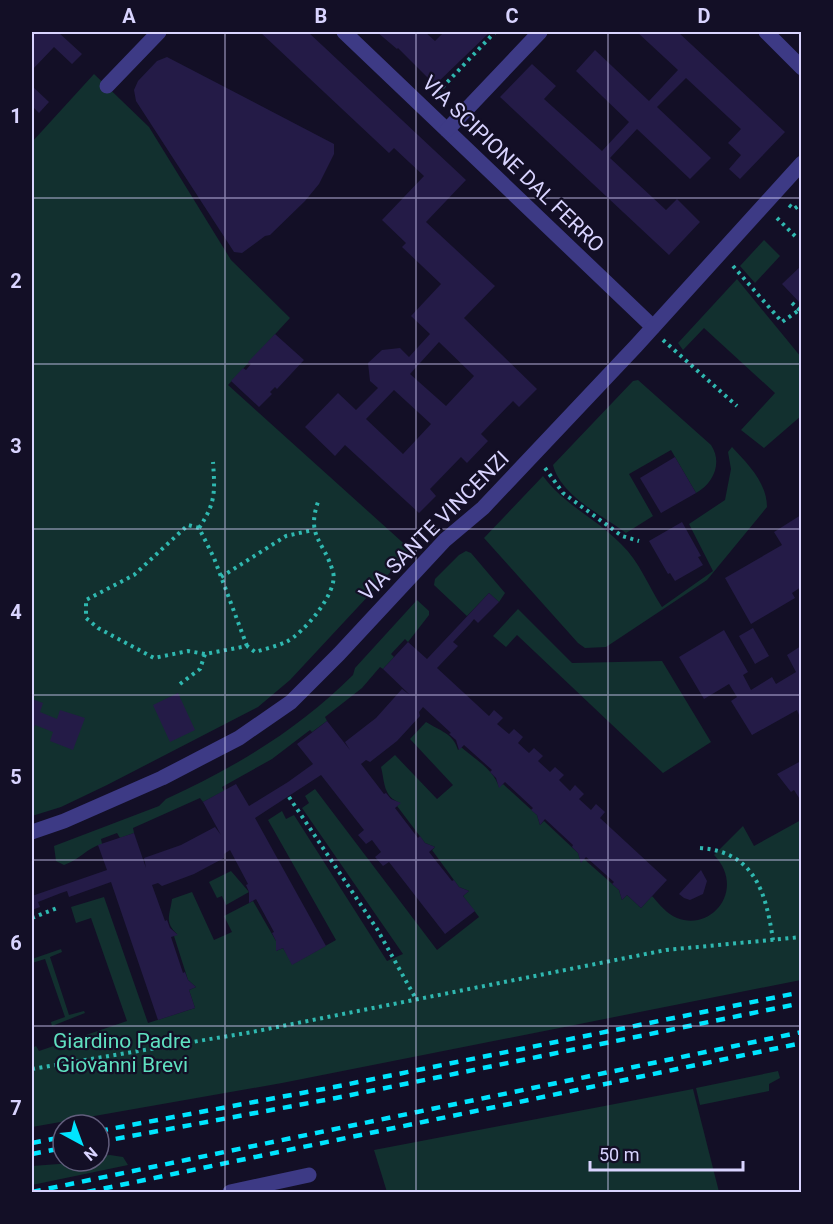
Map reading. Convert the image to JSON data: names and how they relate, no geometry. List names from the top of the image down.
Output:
{
  "streets": {
    "street": ["VIA SCIPIONE DAL FERRO", "VIA SANTE VINCENZI"]
  },
  "crossings": [
    ["VIA SCIPIONE DAL FERRO", "VIA SANTE VINCENZI"]
  ],
  "parks": ["Giardino Padre Giovanni Brevi"],
  "scale_bar": "50 m",
  "north": "bottom right",
  "grid": {
    "columns": [
      "A",
      "B",
      "C",
      "D"
    ],
    "rows": [
      "1",
      "2",
      "3",
      "4",
      "5",
      "6",
      "7"
    ]
  }
}
